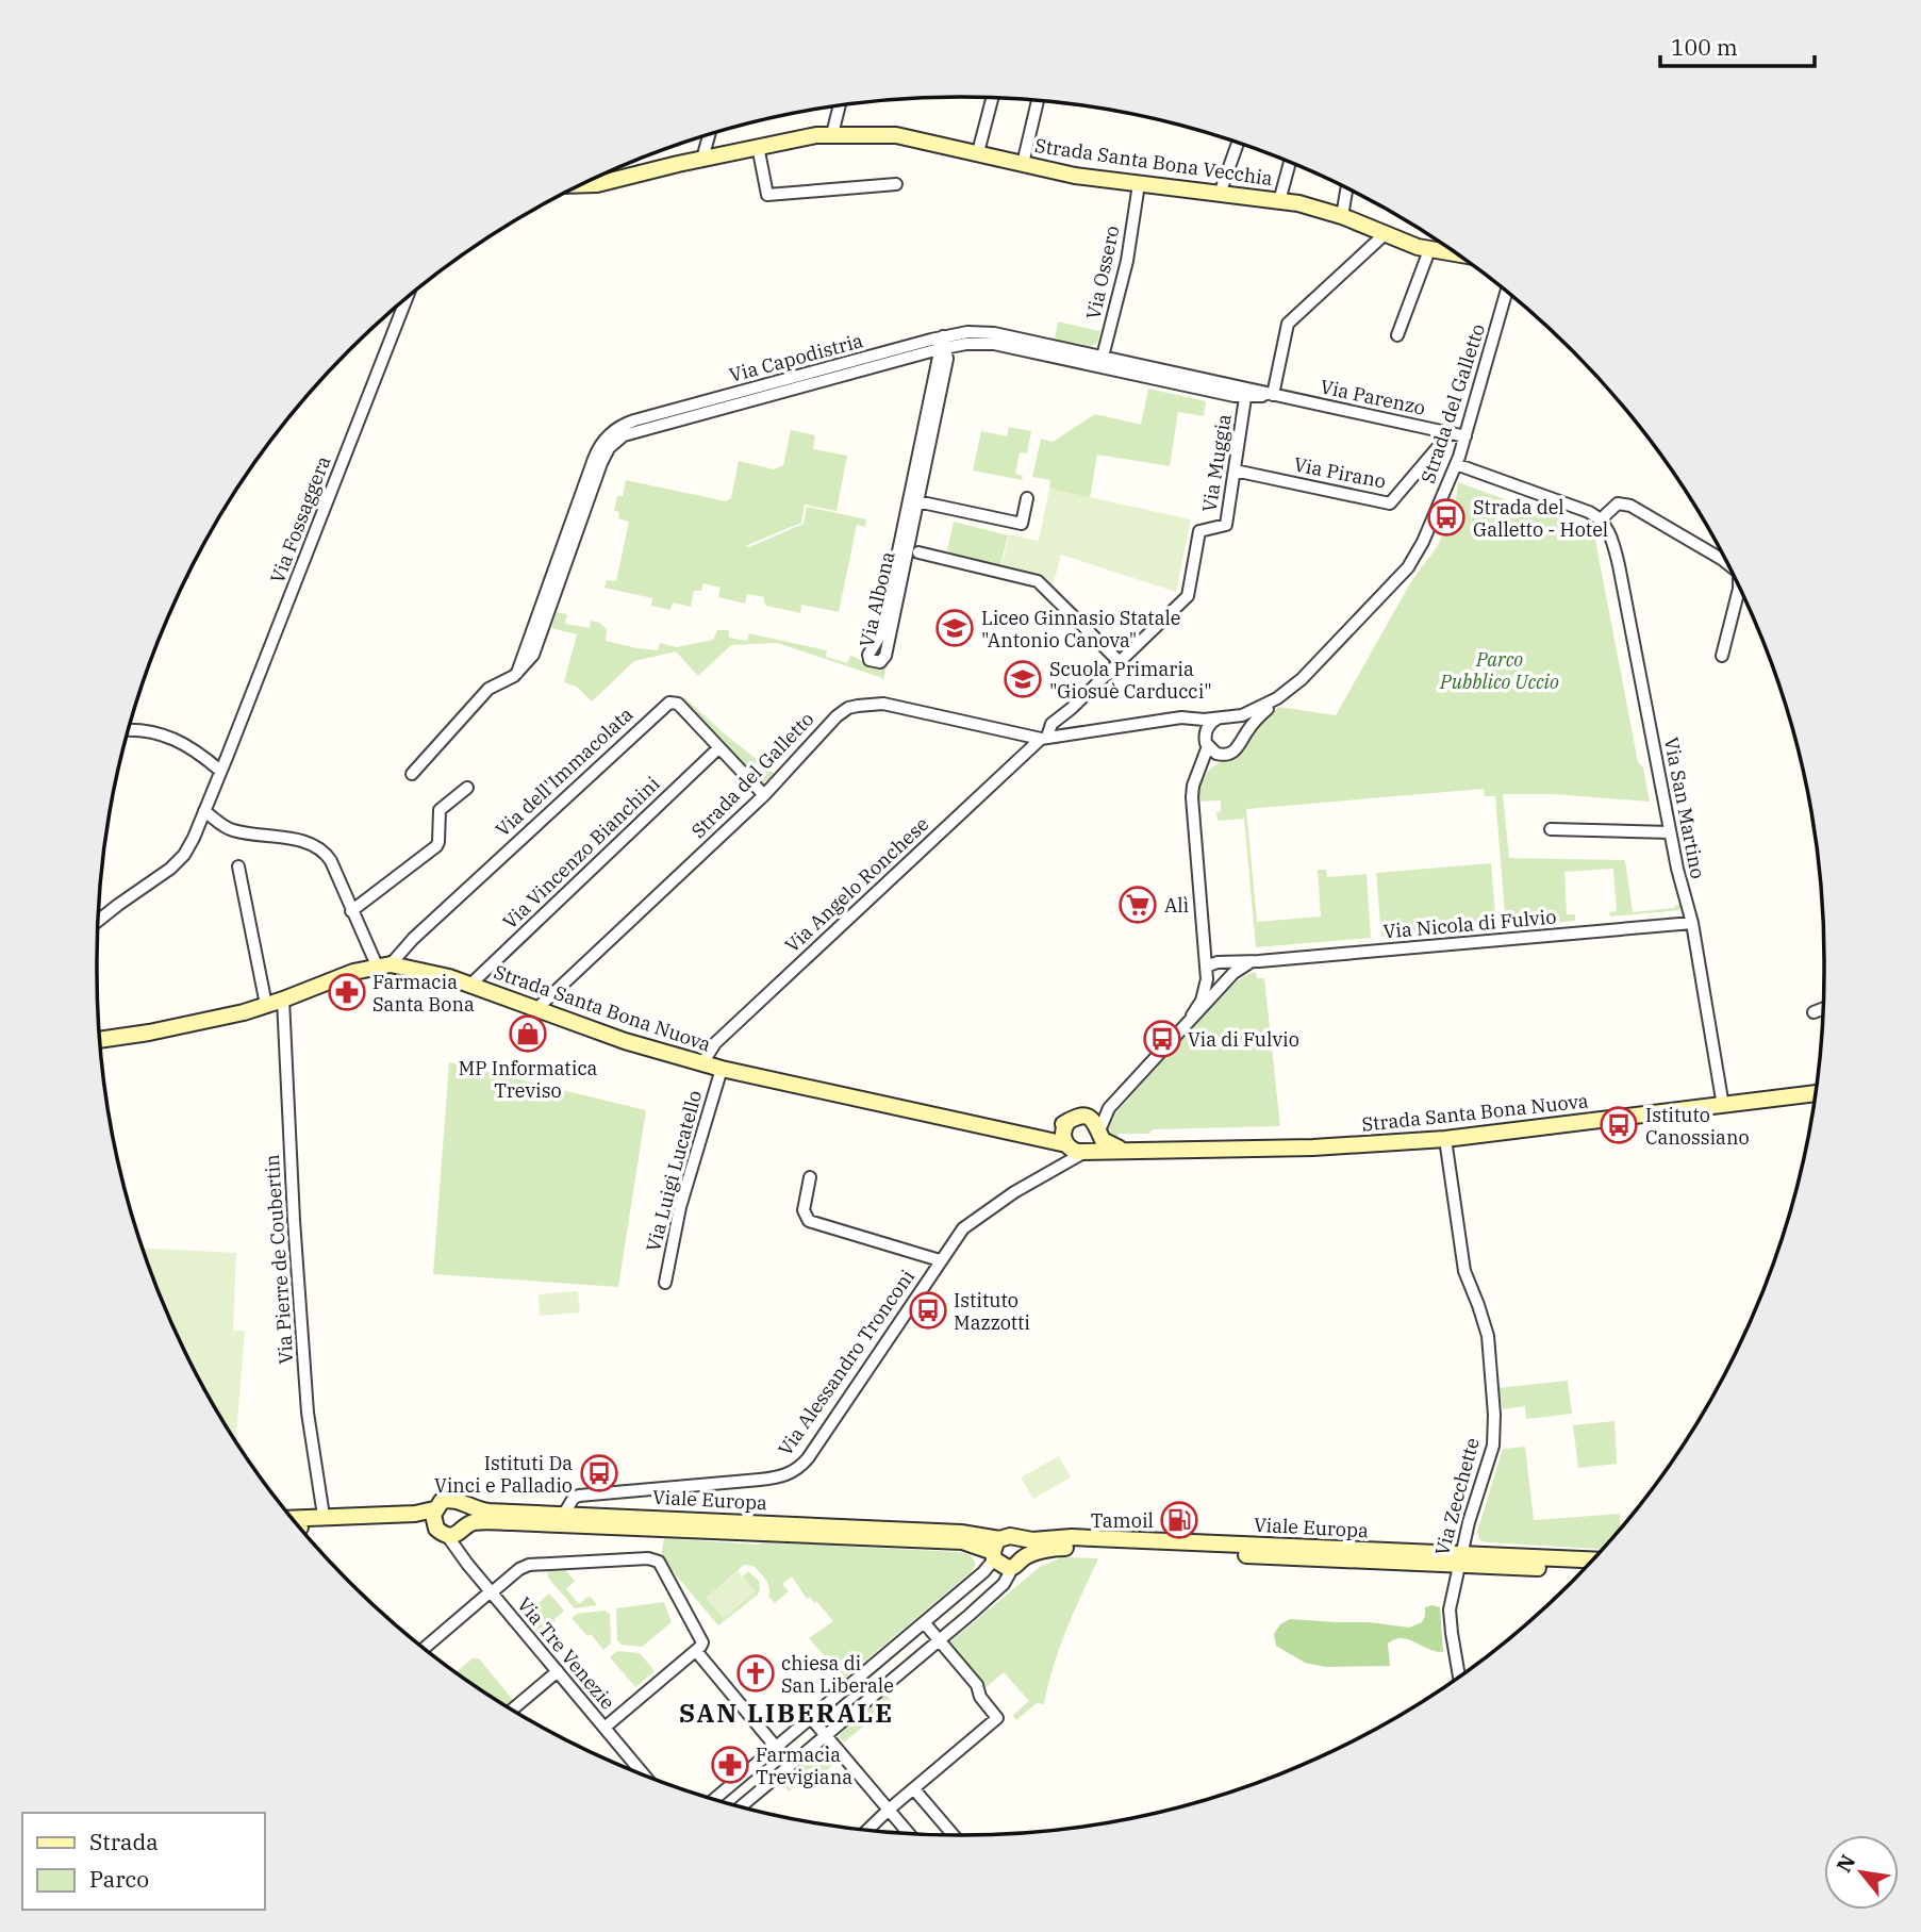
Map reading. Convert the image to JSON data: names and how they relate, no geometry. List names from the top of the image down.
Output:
{
  "streets": {
    "street": [
      "Strada Santa Bona Vecchia",
      "Via Ossero",
      "Via Capodistria",
      "Via Parenzo",
      "Strada del Galletto",
      "Via Muggia",
      "Via Pirano",
      "Via Fossaggera",
      "Via Albona",
      "Via dell'Immacolata",
      "Via San Martino",
      "Via Vincenzo Bianchini",
      "Via Angelo Ronchese",
      "Via Nicola di Fulvio",
      "Strada Santa Bona Nuova",
      "Via Luigi Lucatello",
      "Via Pierre de Coubertin",
      "Via Alessandro Tronconi",
      "Via Zecchette",
      "Viale Europa",
      "Via Tre Venezie"
    ]
  },
  "crossings": [
    ["Strada Santa Bona Vecchia", "Via Ossero"],
    ["Via Ossero", "Via Capodistria"],
    ["Via Capodistria", "Via Parenzo"],
    ["Via Capodistria", "Via Muggia"],
    ["Via Capodistria", "Via Albona"],
    ["Via Parenzo", "Strada del Galletto"],
    ["Via Parenzo", "Via Muggia"],
    ["Via Parenzo", "Via Pirano"],
    ["Strada del Galletto", "Via dell'Immacolata"],
    ["Strada del Galletto", "Via Angelo Ronchese"],
    ["Strada del Galletto", "Via Nicola di Fulvio"],
    ["Strada del Galletto", "Strada Santa Bona Nuova"],
    ["Via Muggia", "Via Pirano"],
    ["Via dell'Immacolata", "Via Vincenzo Bianchini"],
    ["Via dell'Immacolata", "Strada Santa Bona Nuova"],
    ["Via San Martino", "Via Nicola di Fulvio"],
    ["Via San Martino", "Strada Santa Bona Nuova"],
    ["Via Vincenzo Bianchini", "Strada Santa Bona Nuova"],
    ["Via Angelo Ronchese", "Strada Santa Bona Nuova"],
    ["Strada Santa Bona Nuova", "Via Luigi Lucatello"],
    ["Strada Santa Bona Nuova", "Via Pierre de Coubertin"],
    ["Strada Santa Bona Nuova", "Via Alessandro Tronconi"],
    ["Strada Santa Bona Nuova", "Via Zecchette"],
    ["Via Pierre de Coubertin", "Viale Europa"],
    ["Via Alessandro Tronconi", "Viale Europa"],
    ["Via Zecchette", "Viale Europa"],
    ["Viale Europa", "Via Tre Venezie"]
  ],
  "districts": ["SAN LIBERALE"],
  "parks": ["Parco Pubblico Uccio"],
  "places": {
    "bus stop": [
      "Strada del Galletto - Hotel",
      "Via di Fulvio",
      "Istituto Canossiano",
      "Istituto Mazzotti",
      "Istituti Da Vinci e Palladio"
    ],
    "school or university": ["Liceo Ginnasio Statale \"Antonio Canova\"", "Scuola Primaria \"Giosuè Carducci\""],
    "supermarket": ["Alì"],
    "pharmacy": ["Farmacia Santa Bona", "Farmacia Trevigiana"],
    "shop": ["MP Informatica Treviso"],
    "fuel station": ["Tamoil"],
    "church": ["chiesa di San Liberale"]
  },
  "legend": ["Strada", "Parco"],
  "scale_bar": "100 m",
  "north": "top left"
}
